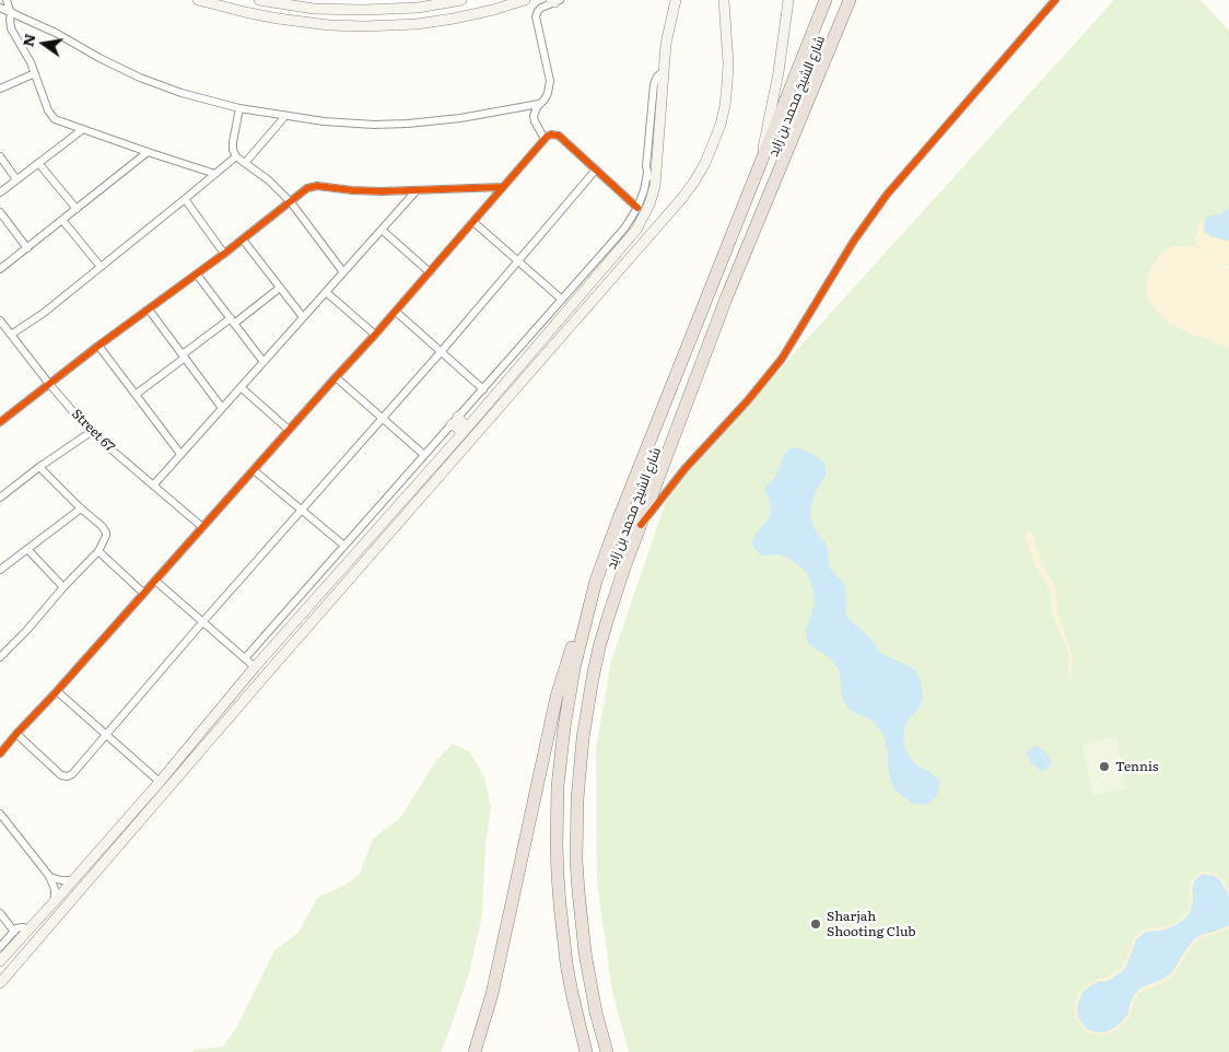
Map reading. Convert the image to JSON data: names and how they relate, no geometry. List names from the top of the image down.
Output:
{
  "streets": {
    "highway": ["شارع الشيخ محمد بن زايد"],
    "street": ["Street 67"]
  },
  "places": ["Tennis", "Sharjah Shooting Club"],
  "north": "left"
}
